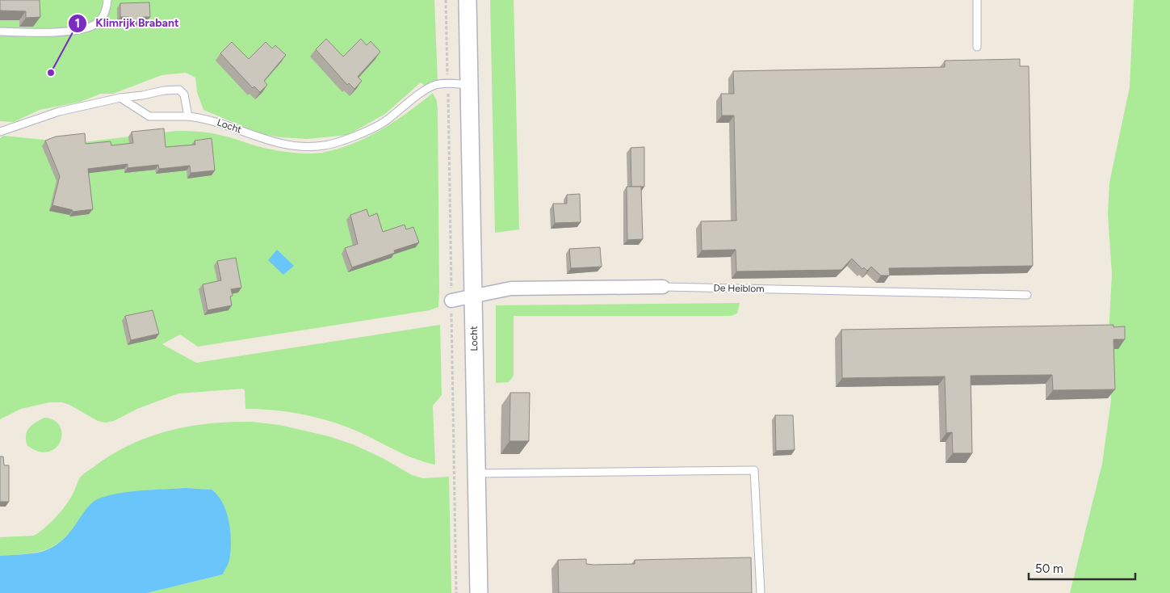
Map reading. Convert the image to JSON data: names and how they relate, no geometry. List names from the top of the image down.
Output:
{
  "streets": {
    "street": ["Locht", "De Heiblom"]
  },
  "crossings": [
    ["Locht", "De Heiblom"]
  ],
  "places": ["Klimrijk Brabant"],
  "scale_bar": "50 m"
}
